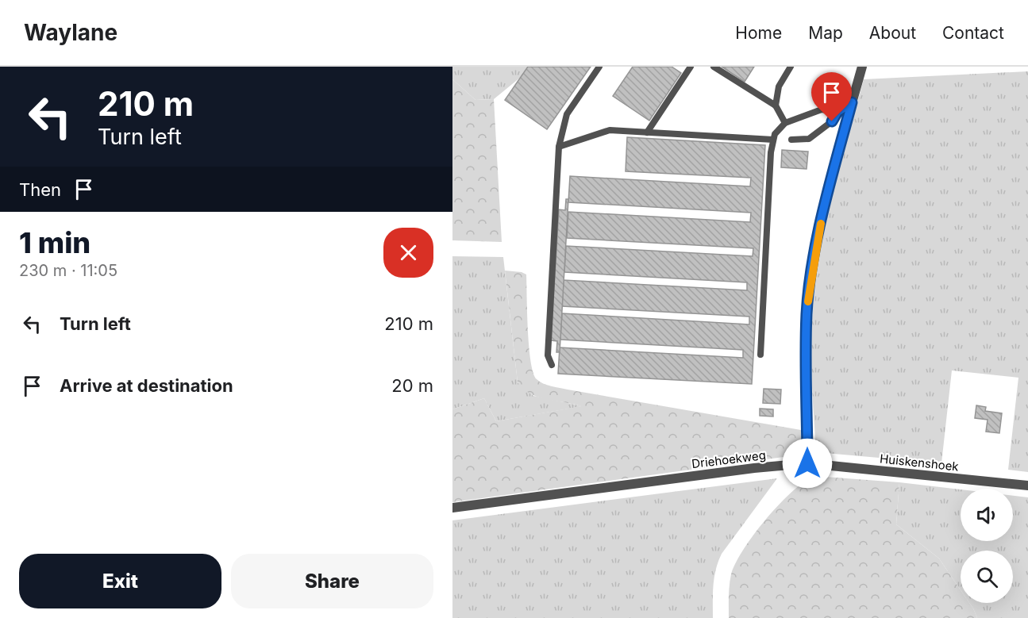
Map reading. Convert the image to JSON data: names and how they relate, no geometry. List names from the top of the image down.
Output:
{
  "streets": {
    "street": ["Driehoekweg", "Huiskenshoek"]
  },
  "crossings": [
    ["Driehoekweg", "Huiskenshoek"]
  ],
  "page": {
    "header": "Waylane",
    "nav": [
      "Home",
      "Map",
      "About",
      "Contact"
    ],
    "turn": ["210 m", "Turn left"],
    "then": "Then",
    "heading": ["1 min", "230 m · 11:05"],
    "list": [
      {
        "name": "Turn left",
        "value": "210 m"
      },
      {
        "name": "Arrive at destination",
        "value": "20 m"
      }
    ],
    "buttons": ["Exit", "Share"]
  }
}
